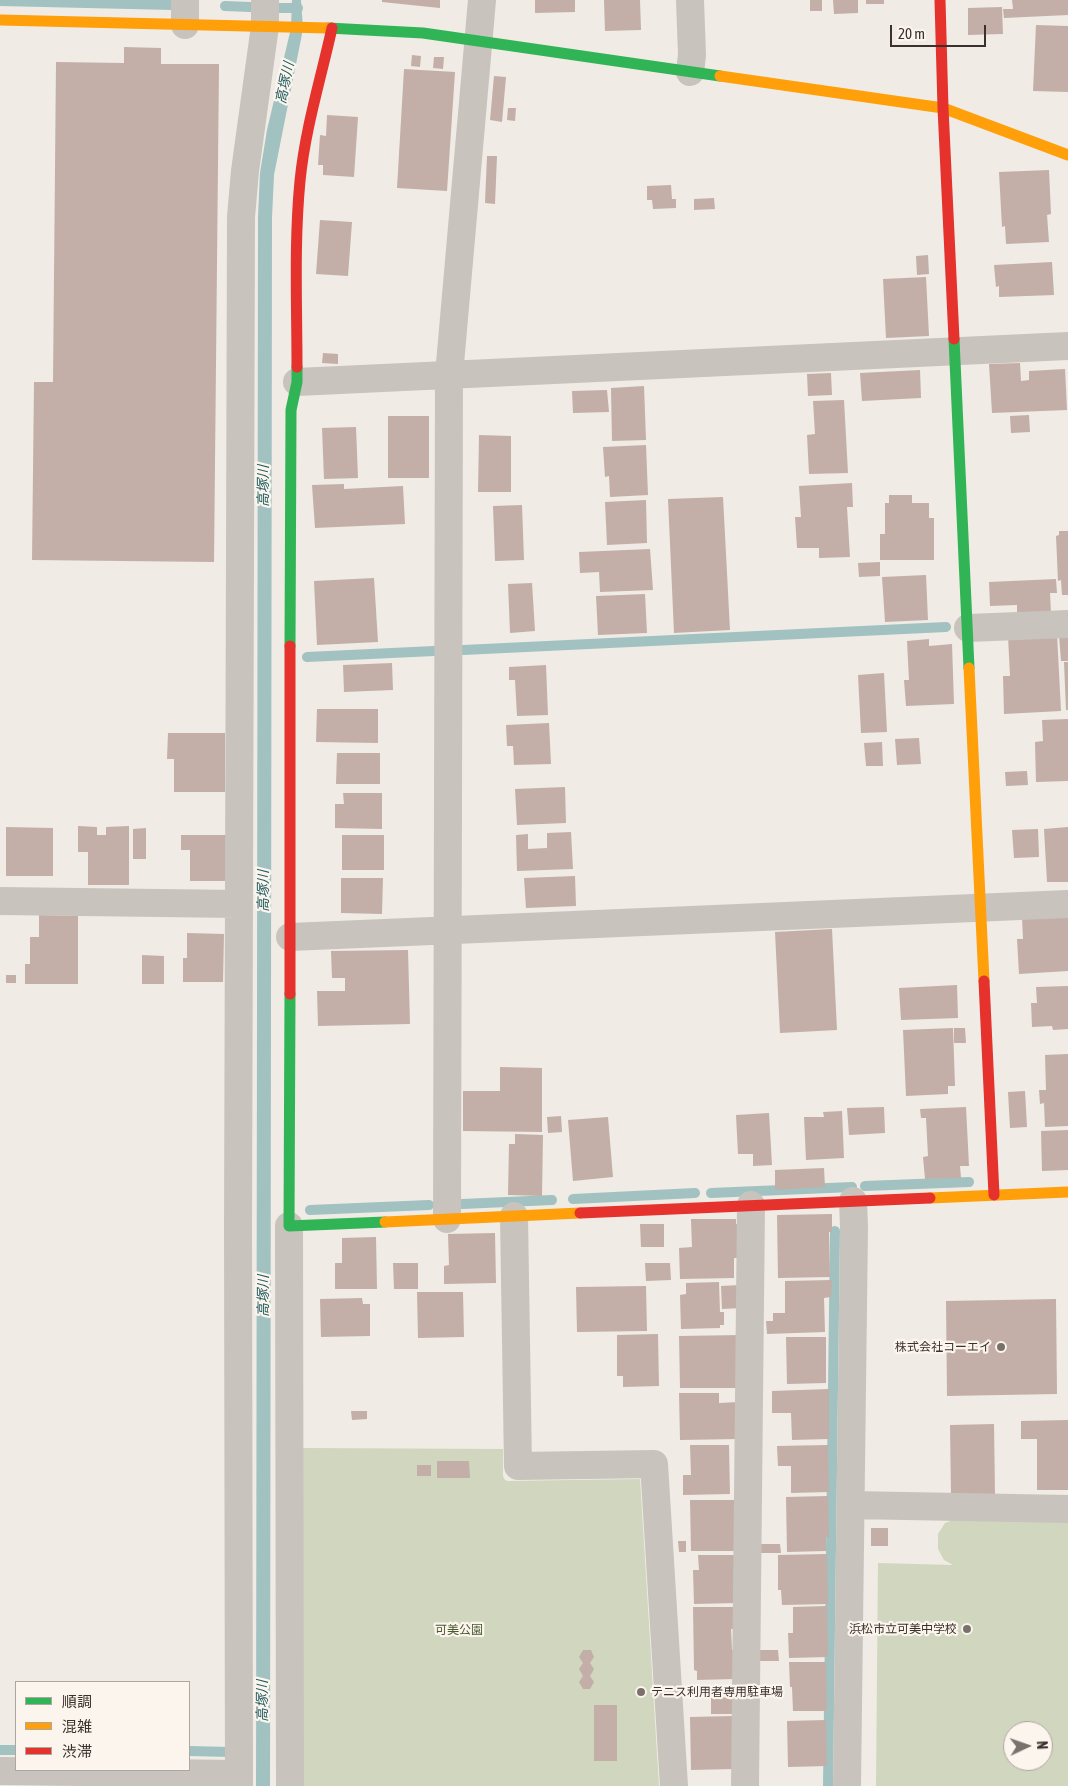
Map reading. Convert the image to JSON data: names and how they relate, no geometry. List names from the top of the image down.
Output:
{
  "water": ["高塚川"],
  "parks": ["可美公園"],
  "places": ["株式会社コーエイ", "浜松市立可美中学校", "テニス利用者専用駐車場"],
  "legend": ["順調", "混雑", "渋滞"],
  "scale_bar": "20 m",
  "north": "right"
}
